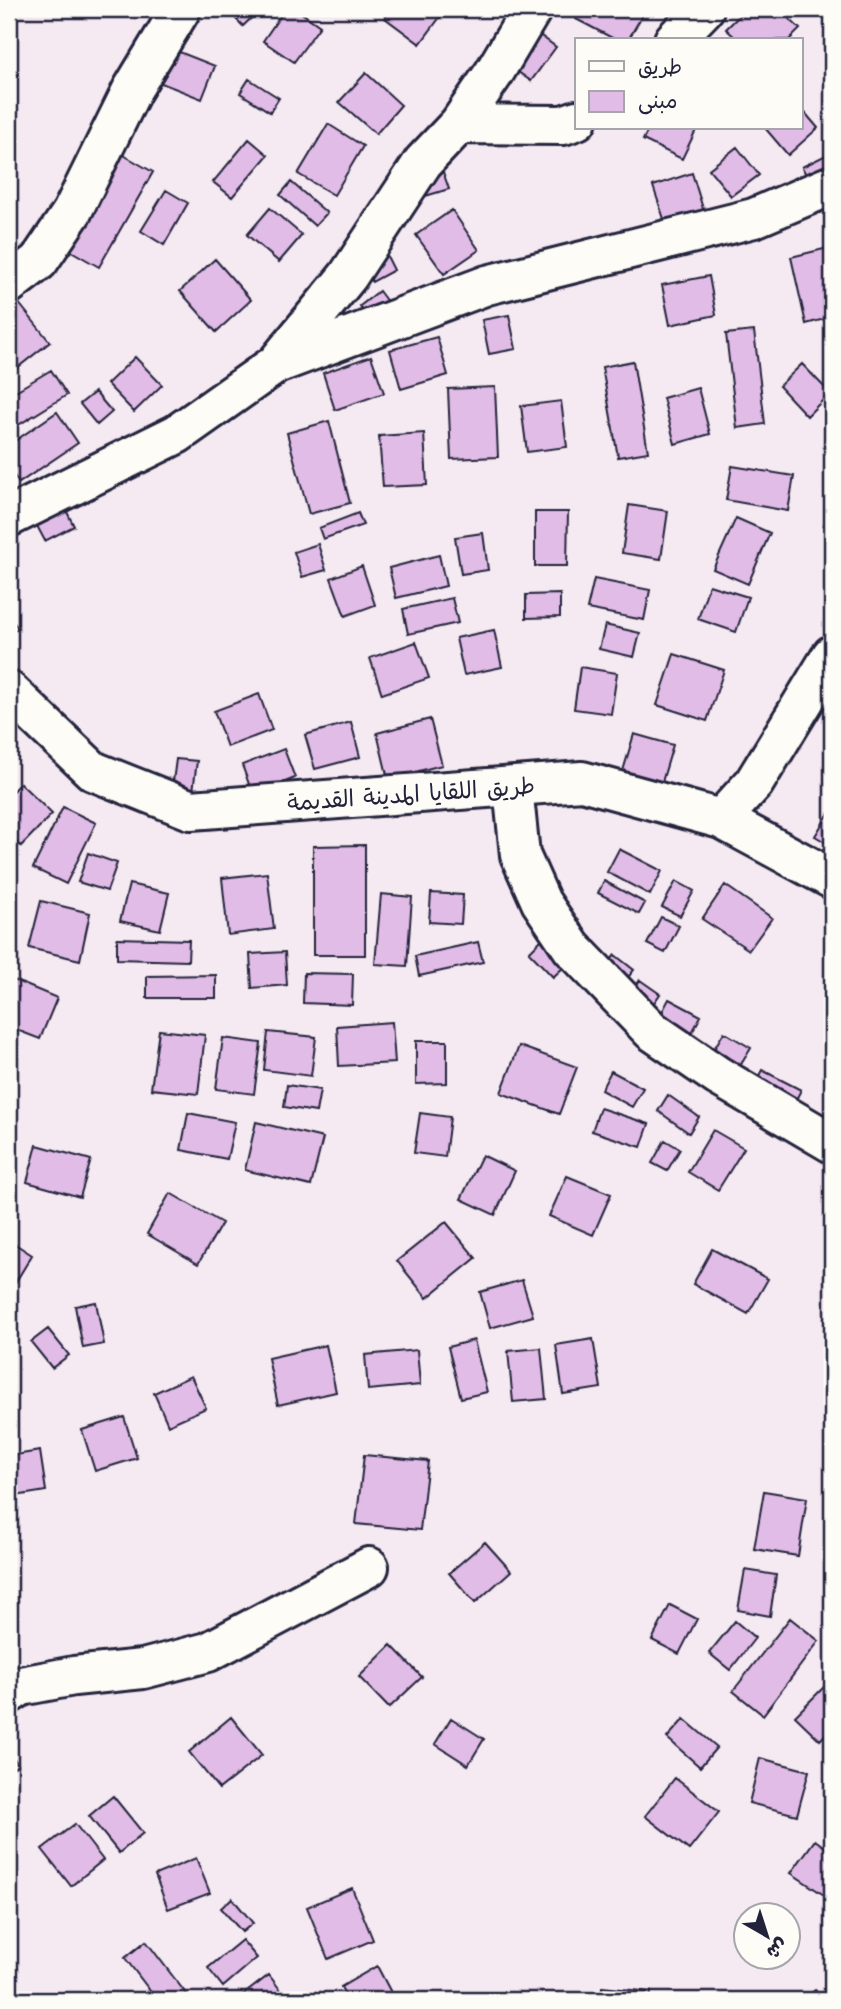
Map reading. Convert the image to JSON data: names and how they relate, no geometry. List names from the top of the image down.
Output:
{
  "streets": {
    "street": ["طريق اللقايا المدينة القديمة"]
  },
  "legend": ["طريق", "مبنى"],
  "north": "bottom right"
}
